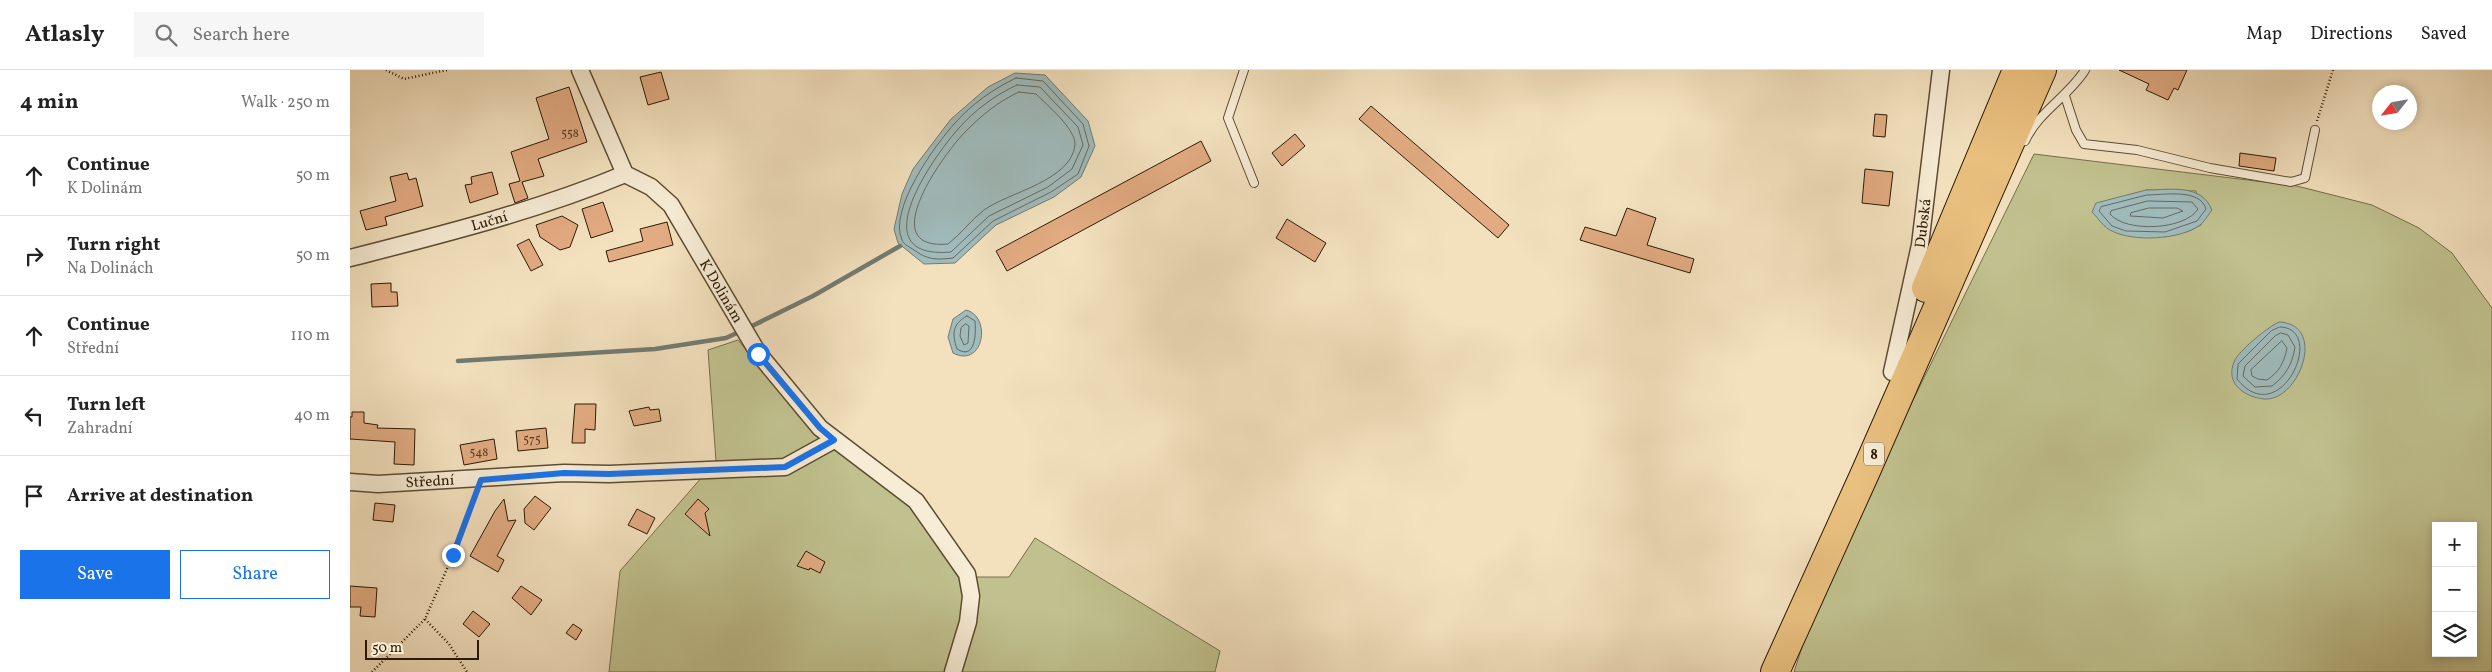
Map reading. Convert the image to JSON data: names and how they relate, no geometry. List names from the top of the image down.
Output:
{
  "streets": {
    "highway": ["8"],
    "street": [
      "Luční",
      "Dubská",
      "K Dolinám",
      "Střední"
    ]
  },
  "crossings": [
    ["Luční", "K Dolinám"],
    ["Dubská", "8"],
    ["K Dolinám", "Střední"]
  ],
  "house_numbers": ["558", "575", "548"],
  "scale_bar": "50 m",
  "north": "bottom left",
  "page": {
    "header": "Atlasly",
    "search": "Search here",
    "nav": ["Map", "Directions", "Saved"],
    "heading": ["4 min", "Walk · 250 m"],
    "list": [
      ["Continue", "K Dolinám", "50 m"],
      ["Turn right", "Na Dolinách", "50 m"],
      ["Continue", "Střední", "110 m"],
      ["Turn left", "Zahradní", "40 m"],
      "Arrive at destination"
    ],
    "map_buttons": ["+", "−"],
    "buttons": ["Save", "Share"],
    "scale": "50 m"
  }
}
